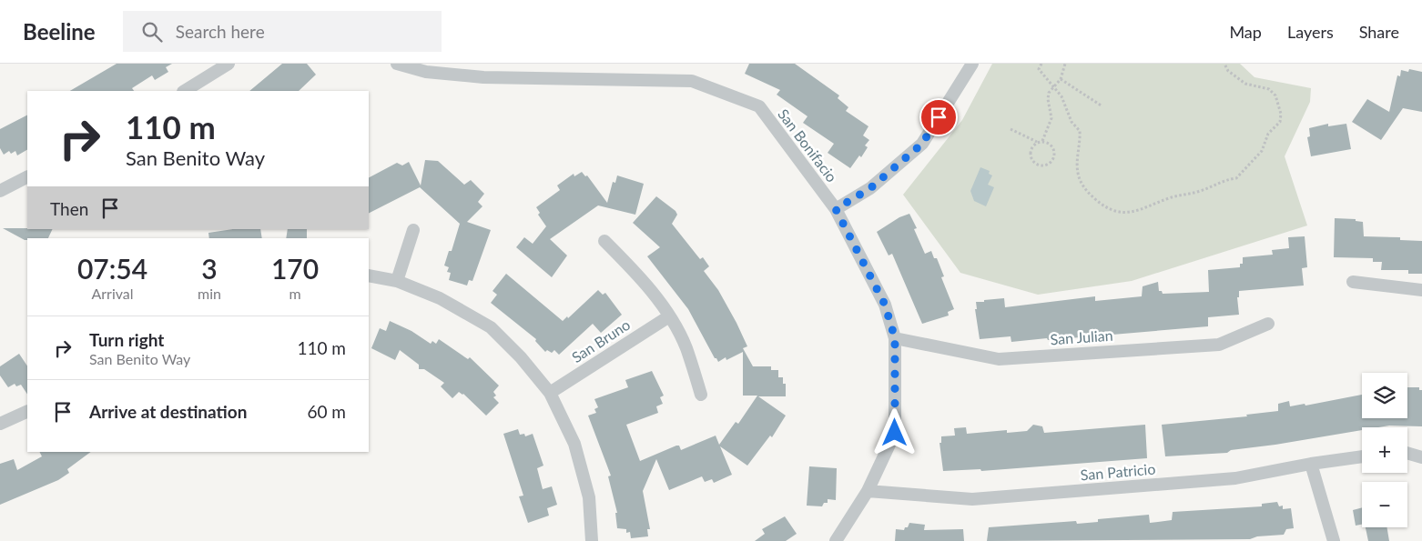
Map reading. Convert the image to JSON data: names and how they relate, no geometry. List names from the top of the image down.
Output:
{
  "streets": {
    "street": [
      "San Bonifacio",
      "San Julian",
      "San Bruno",
      "San Patricio"
    ]
  },
  "crossings": [
    ["San Bonifacio", "San Julian"],
    ["San Bonifacio", "San Patricio"]
  ],
  "page": {
    "header": "Beeline",
    "search": "Search here",
    "nav": ["Map", "Layers", "Share"],
    "turn": ["110 m", "San Benito Way"],
    "then": "Then",
    "eta": [
      "07:54",
      "Arrival",
      "3",
      "min",
      "170",
      "m"
    ],
    "list": [
      {
        "name": "Turn right",
        "note": "San Benito Way",
        "value": "110 m"
      },
      {
        "name": "Arrive at destination",
        "value": "60 m"
      }
    ],
    "map_buttons": ["+", "−"]
  }
}
